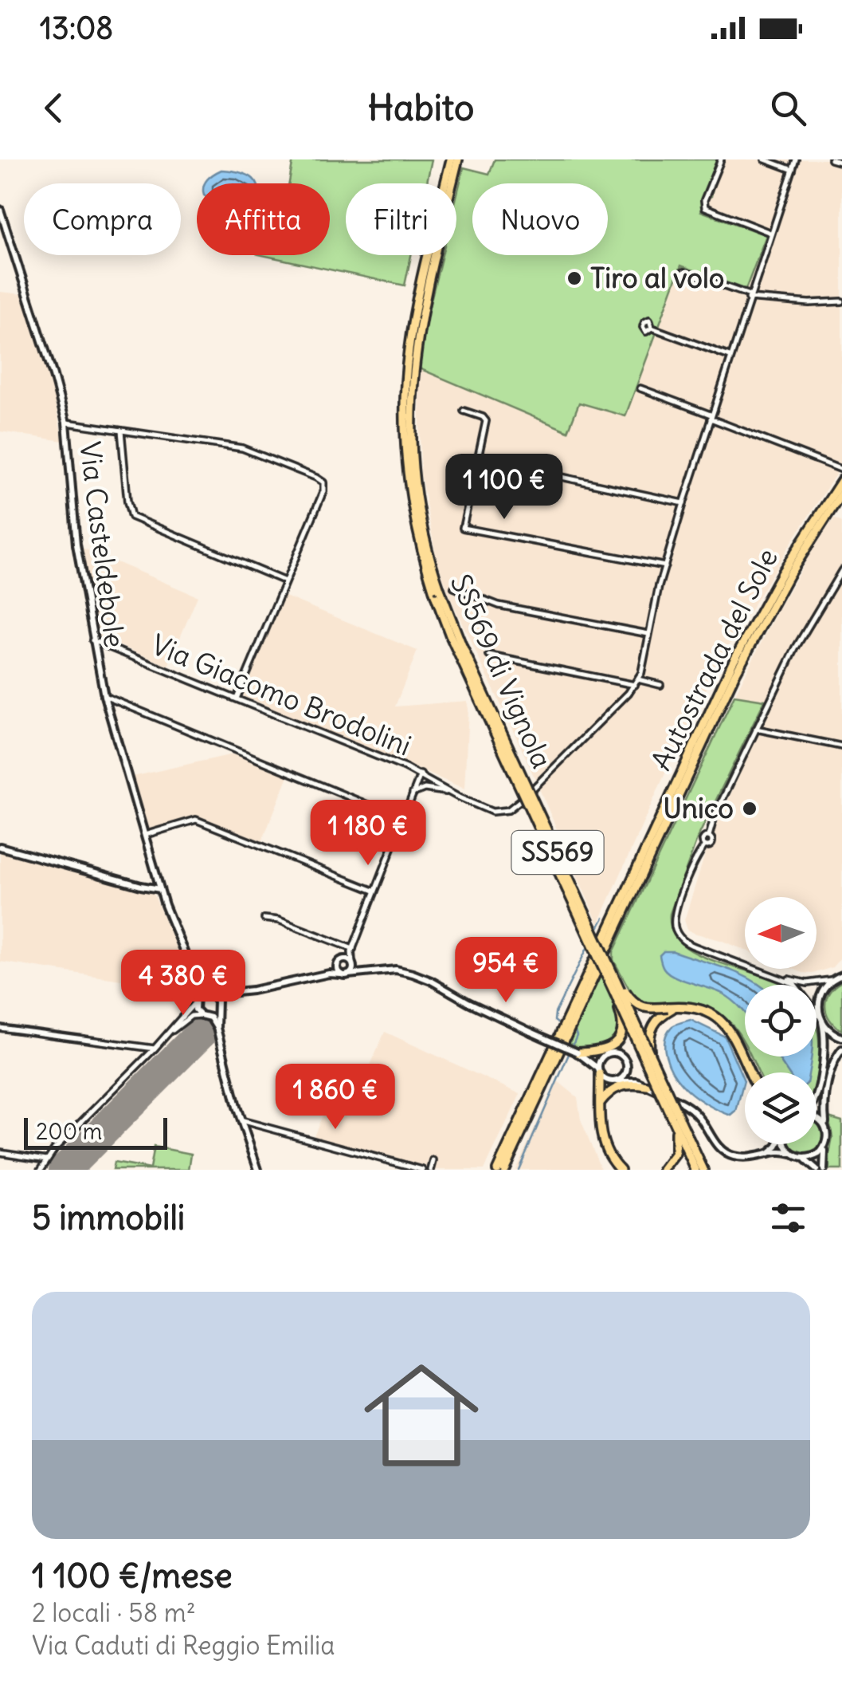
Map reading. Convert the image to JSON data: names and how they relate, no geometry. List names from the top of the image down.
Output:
{
  "streets": {
    "highway": ["Autostrada del Sole", "SS569 di Vignola", "SS569"],
    "street": ["Via Casteldebole", "Via Giacomo Brodolini"]
  },
  "crossings": [
    ["Via Casteldebole", "Via Giacomo Brodolini"]
  ],
  "places": ["Tiro al volo", "Unico"],
  "scale_bar": "200 m",
  "north": "left",
  "page": {
    "status": "13:08",
    "header": "Habito",
    "chip": [
      "Compra",
      "Affitta",
      "Filtri",
      "Nuovo"
    ],
    "price": [
      "1 100 €",
      "1 180 €",
      "954 €",
      "4 380 €",
      "1 860 €"
    ],
    "scale": "200 m",
    "heading": "5 immobili",
    "list": [
      {
        "name": "1 100 €/mese",
        "note": "2 locali · 58 m² · Via Caduti di Reggio Emilia"
      }
    ]
  }
}
